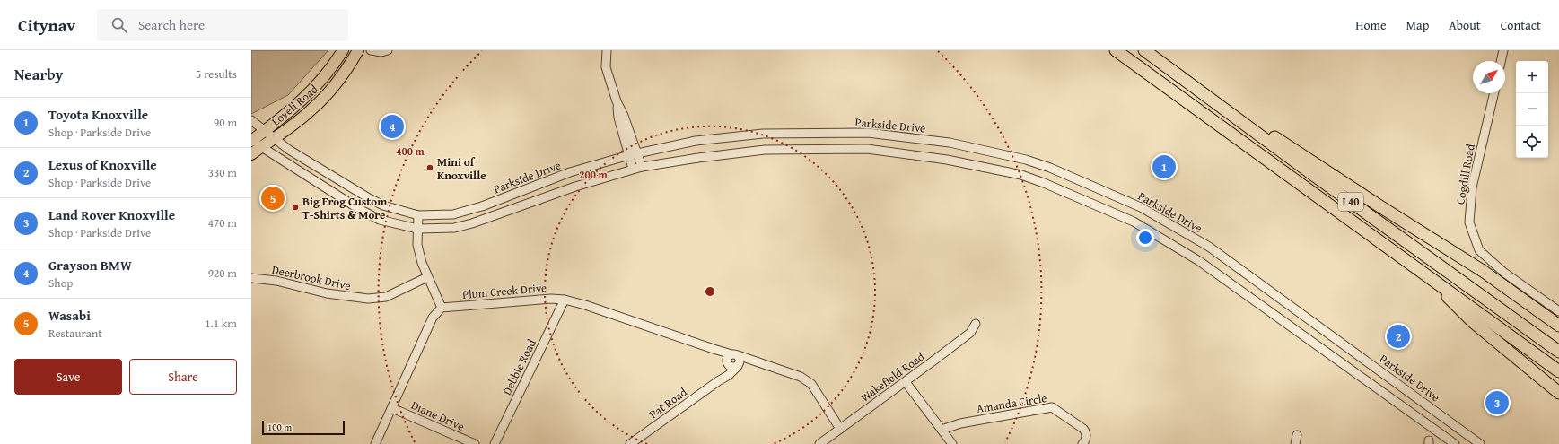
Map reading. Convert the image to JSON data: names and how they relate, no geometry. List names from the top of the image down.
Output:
{
  "streets": {
    "highway": ["I 40"],
    "main road": ["Lovell Road"],
    "street": [
      "Parkside Drive",
      "Cogdill Road",
      "Deerbrook Drive",
      "Plum Creek Drive",
      "Debbie Road",
      "Wakefield Road",
      "Pat Road",
      "Amanda Circle",
      "Diane Drive"
    ]
  },
  "crossings": [
    ["Lovell Road", "Parkside Drive"],
    ["Plum Creek Drive", "Debbie Road"],
    ["Plum Creek Drive", "Wakefield Road"],
    ["Plum Creek Drive", "Pat Road"]
  ],
  "places": ["Mini of Knoxville", "Big Frog Custom T-Shirts & More"],
  "scale_bar": "100 m",
  "north": "top right",
  "page": {
    "header": "Citynav",
    "search": "Search here",
    "nav": [
      "Home",
      "Map",
      "About",
      "Contact"
    ],
    "heading": ["Nearby", "5 results"],
    "map_buttons": ["+", "−"],
    "list": [
      {
        "mark": "1",
        "name": "Toyota Knoxville",
        "note": "Shop · Parkside Drive",
        "value": "90 m"
      },
      {
        "mark": "2",
        "name": "Lexus of Knoxville",
        "note": "Shop · Parkside Drive",
        "value": "330 m"
      },
      {
        "mark": "3",
        "name": "Land Rover Knoxville",
        "note": "Shop · Parkside Drive",
        "value": "470 m"
      },
      {
        "mark": "4",
        "name": "Grayson BMW",
        "note": "Shop",
        "value": "920 m"
      },
      {
        "mark": "5",
        "name": "Wasabi",
        "note": "Restaurant",
        "value": "1.1 km"
      }
    ],
    "pins": [
      "4",
      "1",
      "5",
      "2",
      "3"
    ],
    "buttons": ["Save", "Share"],
    "scale": "100 m"
  },
  "rings": ["400 m", "200 m"]
}
